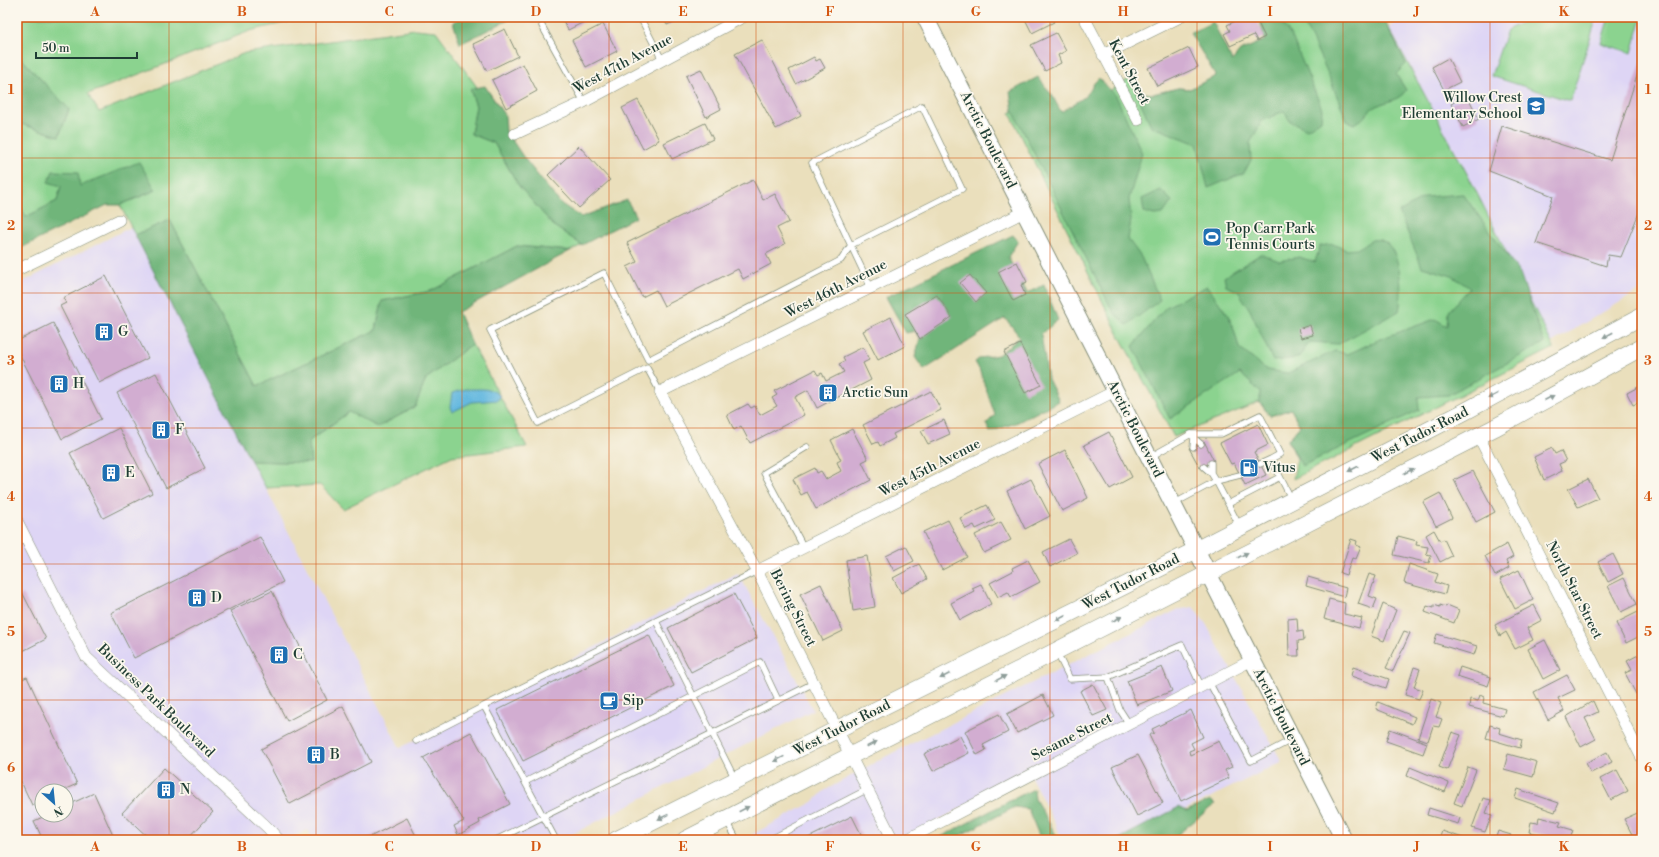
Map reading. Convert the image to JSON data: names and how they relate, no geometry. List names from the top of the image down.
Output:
{
  "streets": {
    "main road": ["Arctic Boulevard", "West Tudor Road"],
    "street": [
      "West 47th Avenue",
      "Kent Street",
      "West 46th Avenue",
      "West 45th Avenue",
      "North Star Street",
      "Bering Street",
      "Business Park Boulevard",
      "Sesame Street"
    ]
  },
  "crossings": [
    ["Arctic Boulevard", "West 46th Avenue"],
    ["Arctic Boulevard", "West Tudor Road"],
    ["Arctic Boulevard", "West 45th Avenue"],
    ["Arctic Boulevard", "Sesame Street"],
    ["West 46th Avenue", "Bering Street"],
    ["West Tudor Road", "North Star Street"],
    ["West Tudor Road", "Bering Street"],
    ["West 45th Avenue", "Bering Street"]
  ],
  "places": {
    "school or university": ["Willow Crest Elementary School"],
    "sports": ["Pop Carr Park Tennis Courts"],
    "building": [
      "G",
      "H",
      "Arctic Sun",
      "F",
      "E",
      "D",
      "C",
      "B",
      "N"
    ],
    "fuel station": ["Vitus"],
    "cafe": ["Sip"]
  },
  "scale_bar": "50 m",
  "north": "bottom right",
  "grid": {
    "columns": [
      "A",
      "B",
      "C",
      "D",
      "E",
      "F",
      "G",
      "H",
      "I",
      "J",
      "K"
    ],
    "rows": [
      "1",
      "2",
      "3",
      "4",
      "5",
      "6"
    ]
  }
}
